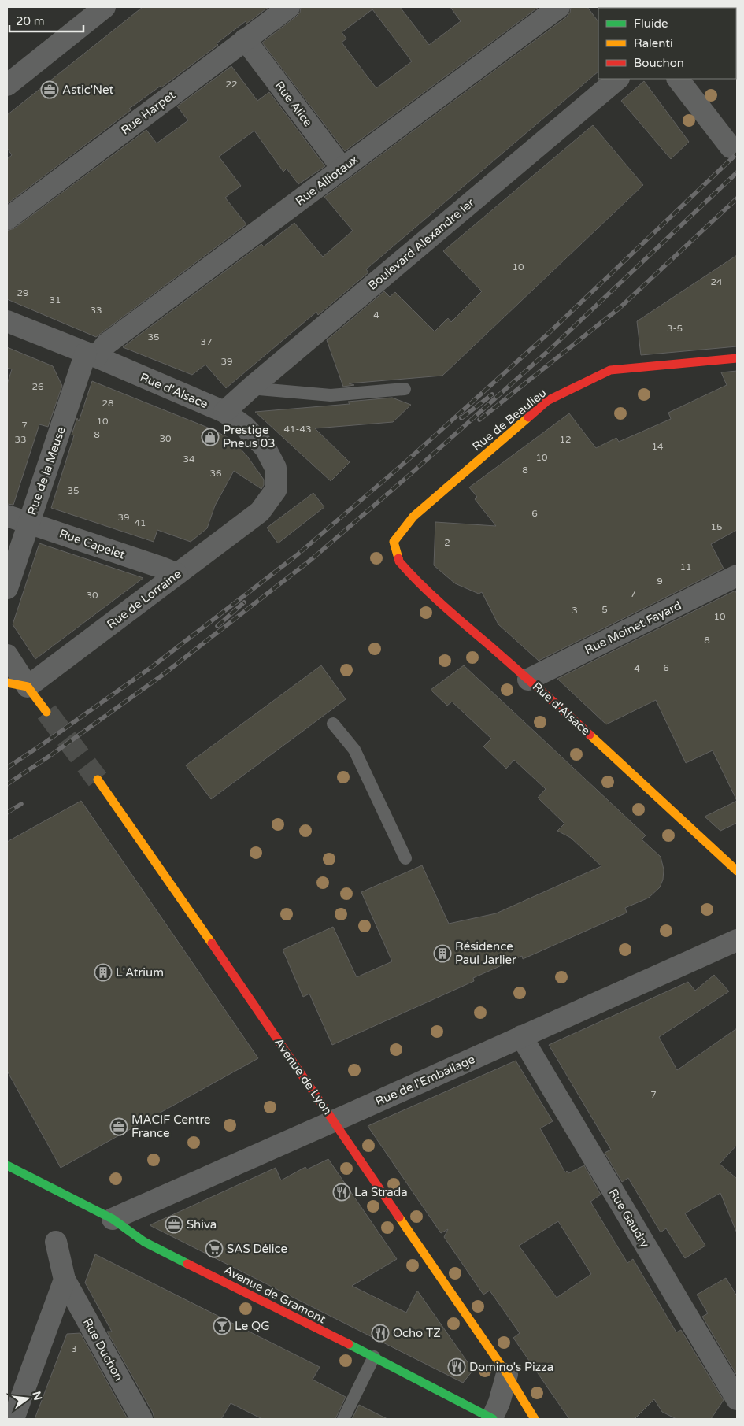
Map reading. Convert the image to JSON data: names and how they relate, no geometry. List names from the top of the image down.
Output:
{
  "streets": {
    "street": [
      "Rue Alice",
      "Rue Harpet",
      "Rue Alliotaux",
      "Boulevard Alexandre Ier",
      "Rue d'Alsace",
      "Rue de Beaulieu",
      "Rue de la Meuse",
      "Rue Capelet",
      "Rue de Lorraine",
      "Rue Moinet Fayard",
      "Avenue de Lyon",
      "Rue de l'Emballage",
      "Rue Gaudry",
      "Avenue de Gramont",
      "Rue Duchon"
    ]
  },
  "crossings": [
    ["Rue Alice", "Rue Harpet"],
    ["Rue Alice", "Rue Alliotaux"],
    ["Rue Alliotaux", "Rue d'Alsace"],
    ["Rue Alliotaux", "Rue de la Meuse"],
    ["Boulevard Alexandre Ier", "Rue d'Alsace"],
    ["Rue d'Alsace", "Rue de Beaulieu"],
    ["Rue d'Alsace", "Rue de la Meuse"],
    ["Rue d'Alsace", "Rue de Lorraine"],
    ["Rue d'Alsace", "Rue Moinet Fayard"],
    ["Rue de la Meuse", "Rue Capelet"],
    ["Rue Capelet", "Rue de Lorraine"],
    ["Avenue de Lyon", "Rue de l'Emballage"],
    ["Rue de l'Emballage", "Rue Gaudry"],
    ["Rue de l'Emballage", "Avenue de Gramont"]
  ],
  "places": {
    "office": ["Astic'Net", "MACIF Centre France", "Shiva"],
    "shop": ["Prestige Pneus 03"],
    "building": ["Résidence Paul Jarlier", "L'Atrium"],
    "restaurant": ["La Strada", "Ocho TZ", "Domino's Pizza"],
    "supermarket": ["SAS Délice"],
    "bar": ["Le QG"]
  },
  "house_numbers": [
    "22",
    "10",
    "24",
    "29",
    "31",
    "33",
    "4",
    "3-5",
    "35",
    "37",
    "39",
    "26",
    "28",
    "10",
    "7",
    "41-43",
    "8",
    "30",
    "33",
    "12",
    "14",
    "10",
    "34",
    "8",
    "36",
    "35",
    "6",
    "39",
    "41",
    "15",
    "2",
    "11",
    "9",
    "7",
    "30",
    "5",
    "3",
    "10",
    "8",
    "6",
    "4",
    "7",
    "3"
  ],
  "legend": ["Fluide", "Ralenti", "Bouchon"],
  "scale_bar": "20 m",
  "north": "right"
}
